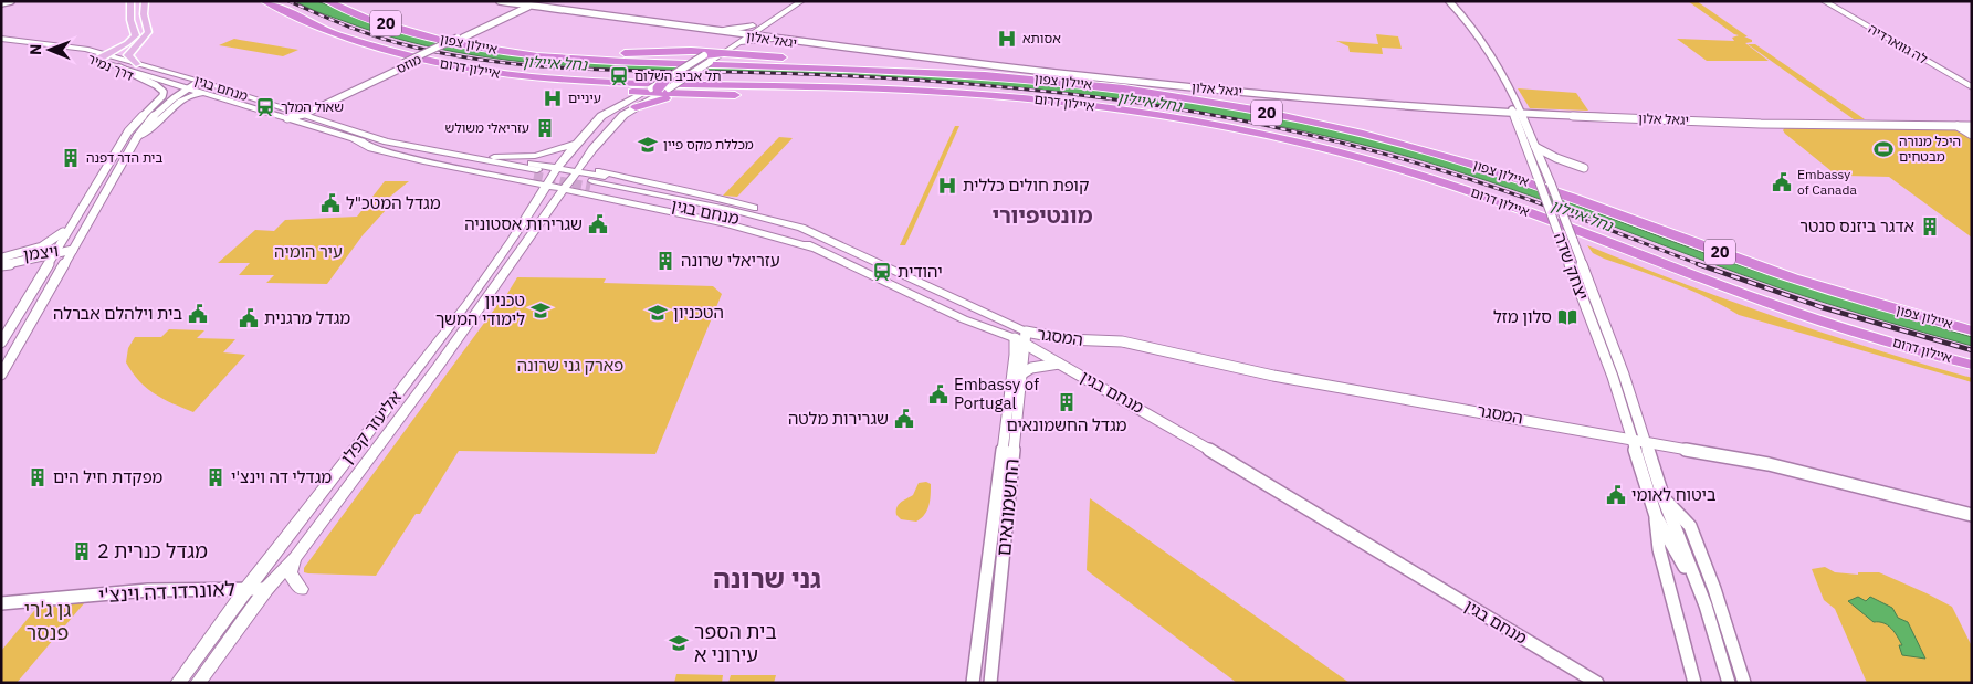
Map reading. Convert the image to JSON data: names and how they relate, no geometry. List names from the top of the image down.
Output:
{
  "streets": {
    "highway": ["20", "איילון צפון", "איילון דרום"],
    "main road": [
      "לה גווארדיה",
      "דרך נמיר",
      "מנחם בגין",
      "אליעזר קפלן"
    ],
    "street": [
      "יגאל אלון",
      "מוזס",
      "ויצמן",
      "יצחק שדה",
      "המסגר",
      "החשמונאים",
      "לאונרדו דה וינצ'י"
    ]
  },
  "crossings": [
    ["יגאל אלון", "מוזס"],
    ["יגאל אלון", "יצחק שדה"],
    ["איילון צפון", "מוזס"],
    ["מוזס", "מנחם בגין"],
    ["דרך נמיר", "מנחם בגין"],
    ["מנחם בגין", "המסגר"],
    ["מנחם בגין", "החשמונאים"],
    ["יצחק שדה", "המסגר"],
    ["המסגר", "החשמונאים"],
    ["אליעזר קפלן", "לאונרדו דה וינצ'י"]
  ],
  "districts": ["מונטיפיורי", "גני שרונה"],
  "water": ["נחל איילון"],
  "parks": ["עיר הומיה", "פארק גני שרונה", "גן ג'רי פנסר"],
  "places": {
    "hospital": ["אסותא", "עיניים", "קופת חולים כללית"],
    "station": ["תל אביב השלום", "שאול המלך", "יהודית"],
    "building": [
      "עזריאלי משולש",
      "בית הדר דפנה",
      "אדגר ביזנס סנטר",
      "עזריאלי שרונה",
      "מגדל החשמונאים",
      "מפקדת חיל הים",
      "מגדלי דה וינצ'י",
      "מגדל כנרית 2"
    ],
    "school or university": [
      "מכללת מקס פיין",
      "טכניון לימודי המשך",
      "הטכניון",
      "בית הספר עירוני א"
    ],
    "sports": ["היכל מנורה מבטחים"],
    "public building": [
      "Embassy of Canada",
      "מגדל המטכ\"ל",
      "שגרירות אסטוניה",
      "בית וילהלם אברלה",
      "מגדל מרגנית",
      "Embassy of Portugal",
      "שגרירות מלטה",
      "ביטוח לאומי"
    ],
    "library": ["סלון מזל"]
  },
  "north": "left"
}
